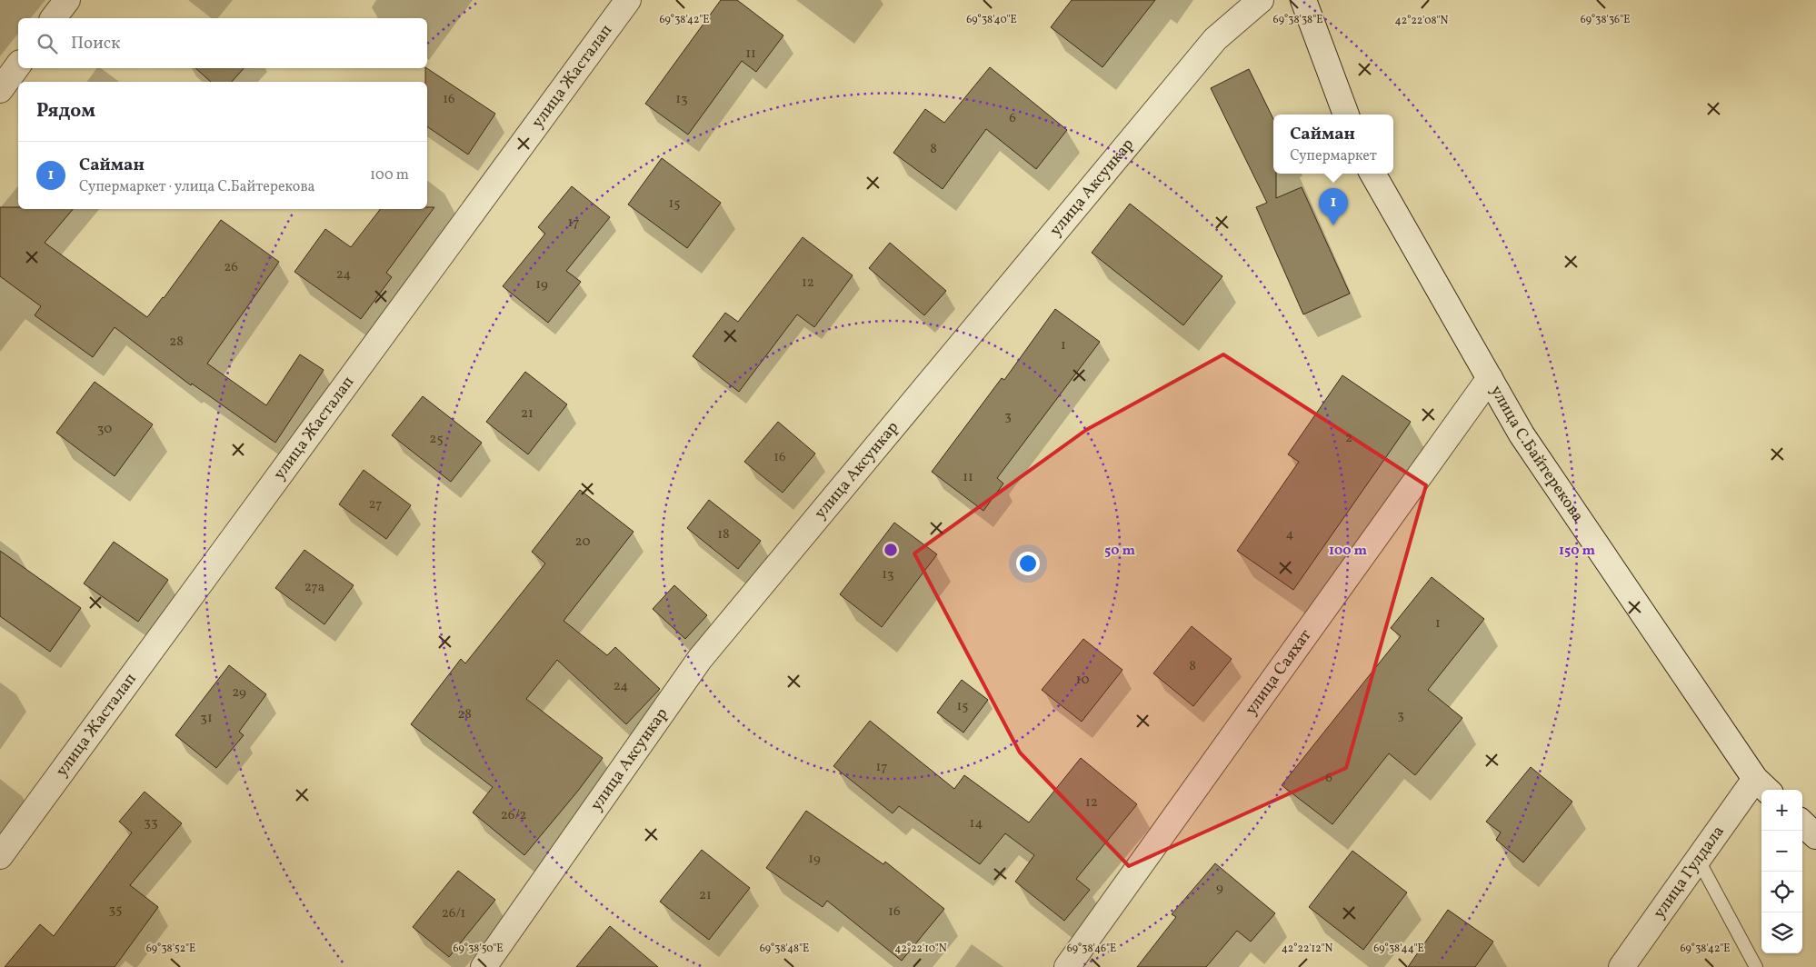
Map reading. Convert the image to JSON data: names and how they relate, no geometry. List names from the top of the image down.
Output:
{
  "streets": {
    "street": [
      "улица Жасталап",
      "улица Аксункар",
      "улица С.Байтерекова",
      "улица Саяхат",
      "улица Гулдала"
    ]
  },
  "crossings": [
    ["улица С.Байтерекова", "улица Саяхат"],
    ["улица С.Байтерекова", "улица Гулдала"]
  ],
  "house_numbers": [
    "11",
    "16",
    "13",
    "6",
    "8",
    "15",
    "17",
    "26",
    "24",
    "12",
    "19",
    "28",
    "1",
    "21",
    "3",
    "30",
    "2",
    "25",
    "16",
    "11",
    "27",
    "18",
    "4",
    "20",
    "13",
    "27а",
    "1",
    "8",
    "10",
    "24",
    "29",
    "15",
    "28",
    "3",
    "31",
    "17",
    "6",
    "12",
    "26/2",
    "33",
    "14",
    "19",
    "9",
    "21",
    "35",
    "16",
    "26/1"
  ],
  "page": {
    "search": "Поиск",
    "heading": "Рядом",
    "popup": ["Сайман", "Супермаркет"],
    "list": [
      {
        "mark": "1",
        "name": "Сайман",
        "note": "Супермаркет · улица С.Байтерекова",
        "value": "100 m"
      }
    ],
    "pins": "1",
    "map_buttons": ["+", "−"]
  },
  "coordinates": [
    "69°38'42\"E",
    "69°38'40\"E",
    "69°38'38\"E",
    "69°38'36\"E",
    "42°22'08\"N",
    "42°22'10\"N",
    "42°22'12\"N",
    "69°38'52\"E",
    "69°38'50\"E",
    "69°38'48\"E",
    "69°38'46\"E",
    "69°38'44\"E"
  ],
  "rings": ["50 m", "100 m", "150 m"]
}
